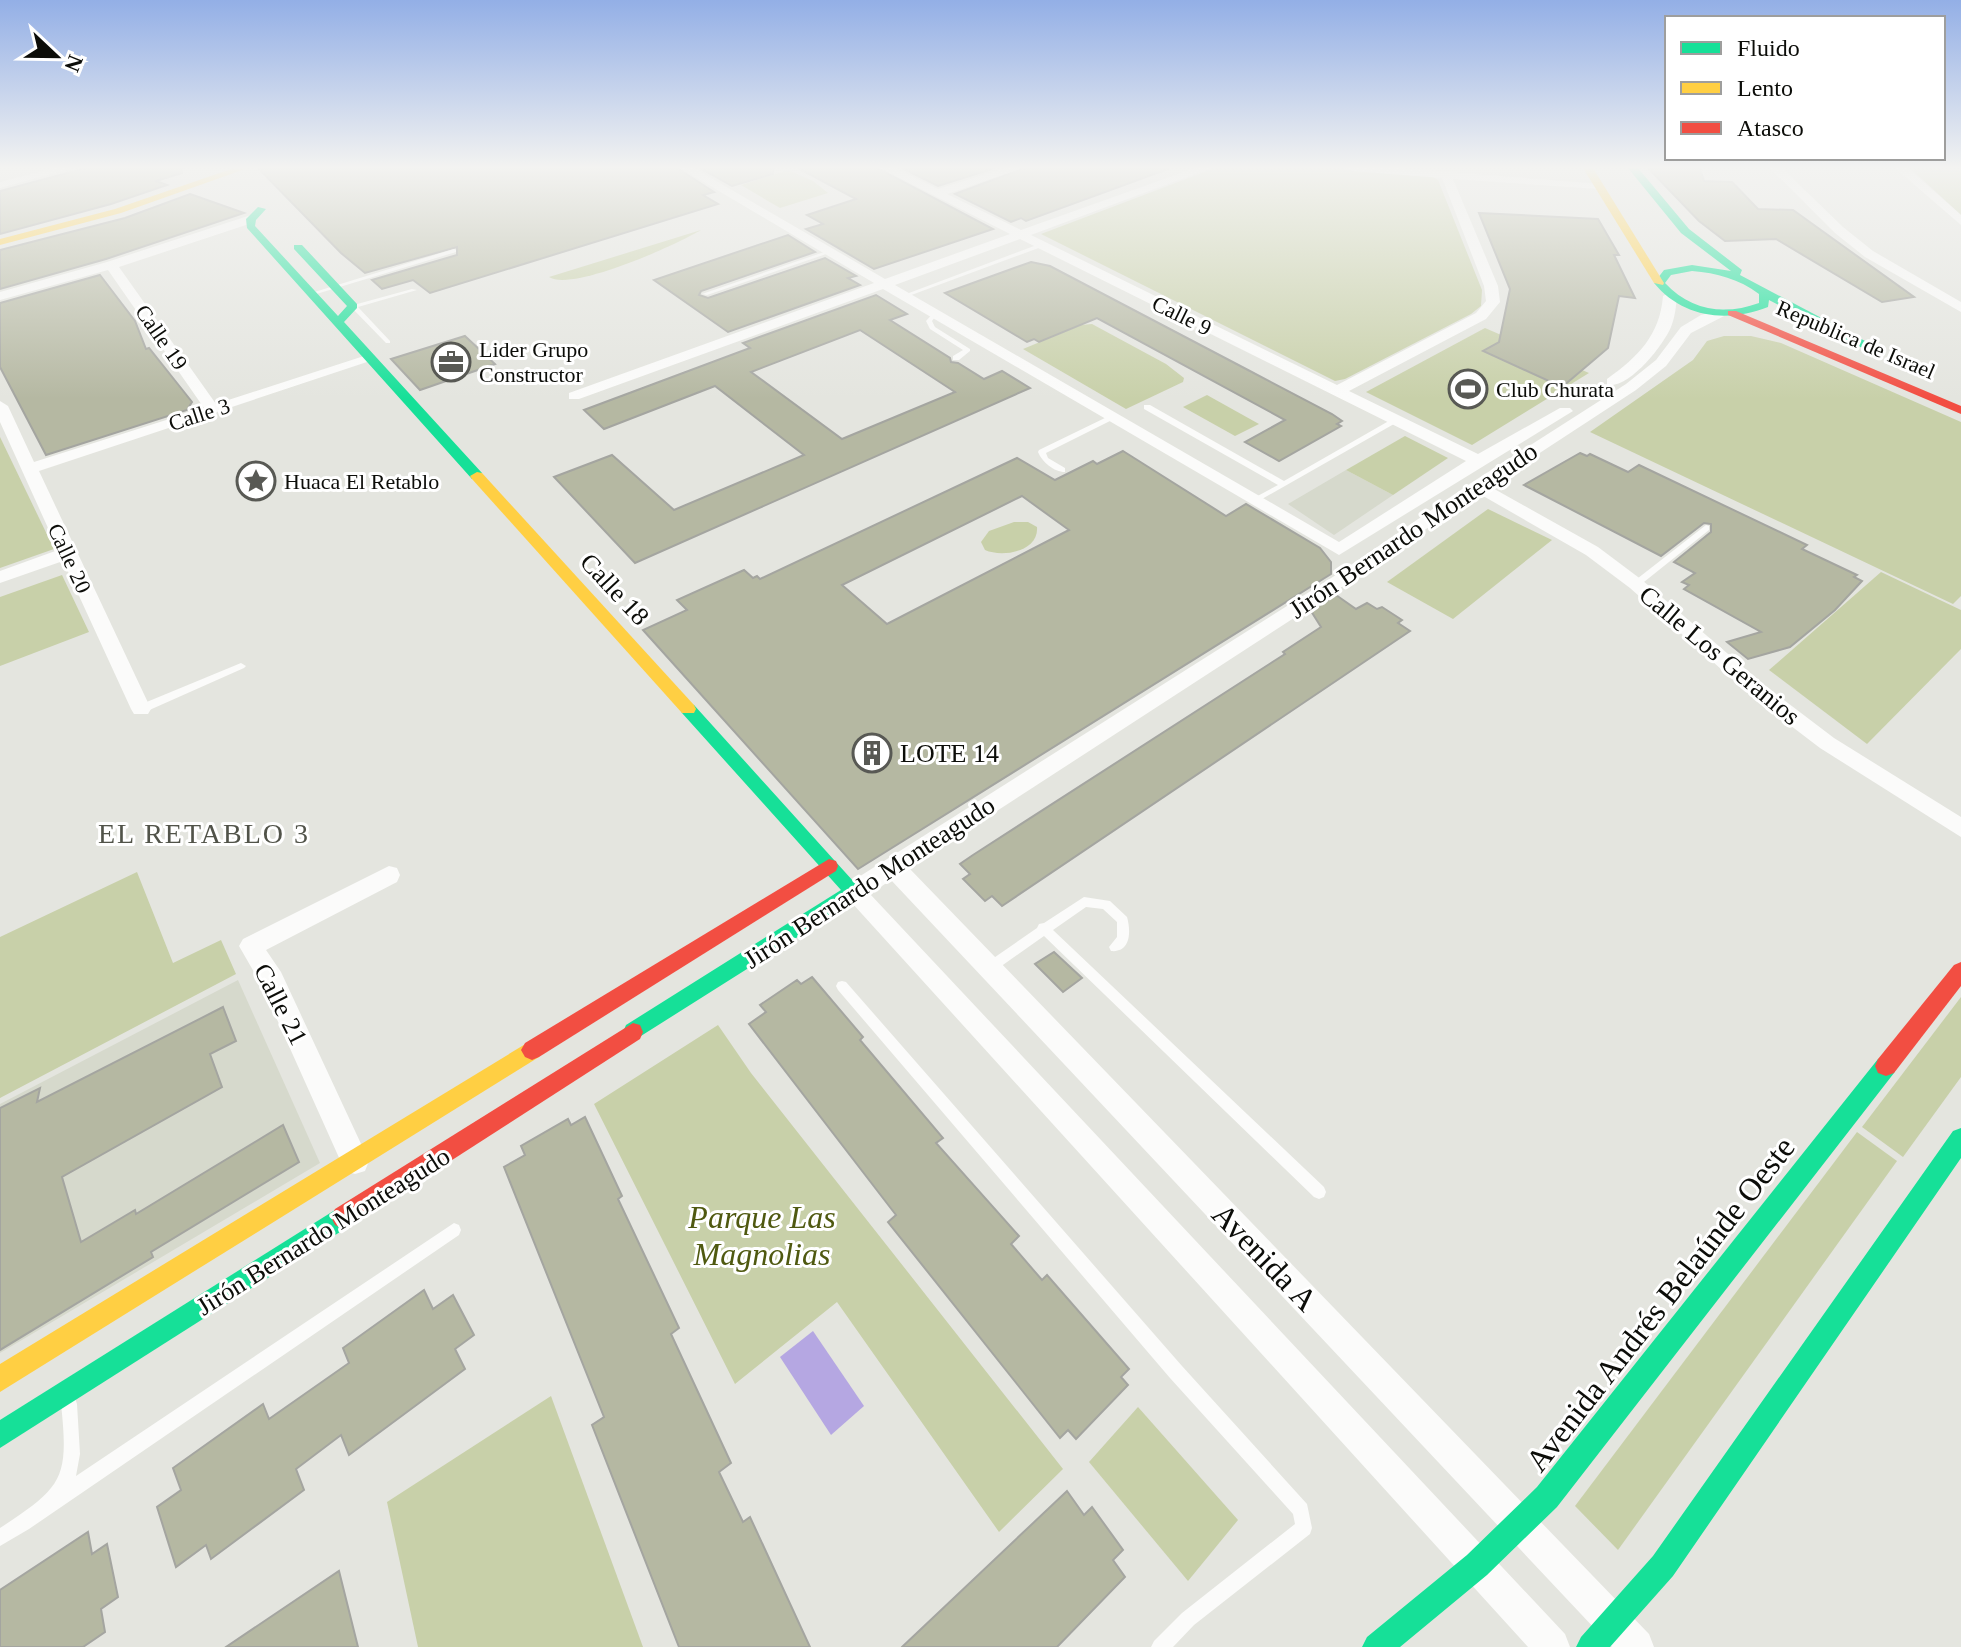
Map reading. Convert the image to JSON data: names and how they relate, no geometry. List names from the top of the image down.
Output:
{
  "streets": {
    "street": [
      "Calle 9",
      "Calle 19",
      "Republica de Israel",
      "Calle 3",
      "Jirón Bernardo Monteagudo",
      "Calle 20",
      "Calle 18",
      "Calle Los Geranios",
      "Calle 21",
      "Avenida A",
      "Avenida Andrés Belaúnde Oeste"
    ]
  },
  "crossings": [
    ["Calle 9", "Jirón Bernardo Monteagudo"],
    ["Calle 19", "Calle 3"],
    ["Republica de Israel", "Jirón Bernardo Monteagudo"],
    ["Calle 3", "Calle 20"],
    ["Calle 3", "Calle 18"],
    ["Jirón Bernardo Monteagudo", "Calle 18"],
    ["Jirón Bernardo Monteagudo", "Calle Los Geranios"],
    ["Jirón Bernardo Monteagudo", "Calle 21"],
    ["Jirón Bernardo Monteagudo", "Avenida A"],
    ["Calle 18", "Avenida A"],
    ["Avenida A", "Avenida Andrés Belaúnde Oeste"]
  ],
  "districts": ["EL RETABLO 3"],
  "parks": ["Parque Las Magnolias"],
  "places": {
    "office": ["Lider Grupo Constructor"],
    "sports": ["Club Churata"],
    "place": ["Huaca El Retablo"],
    "building": ["LOTE 14"]
  },
  "legend": ["Fluido", "Lento", "Atasco"],
  "north": "right"
}
